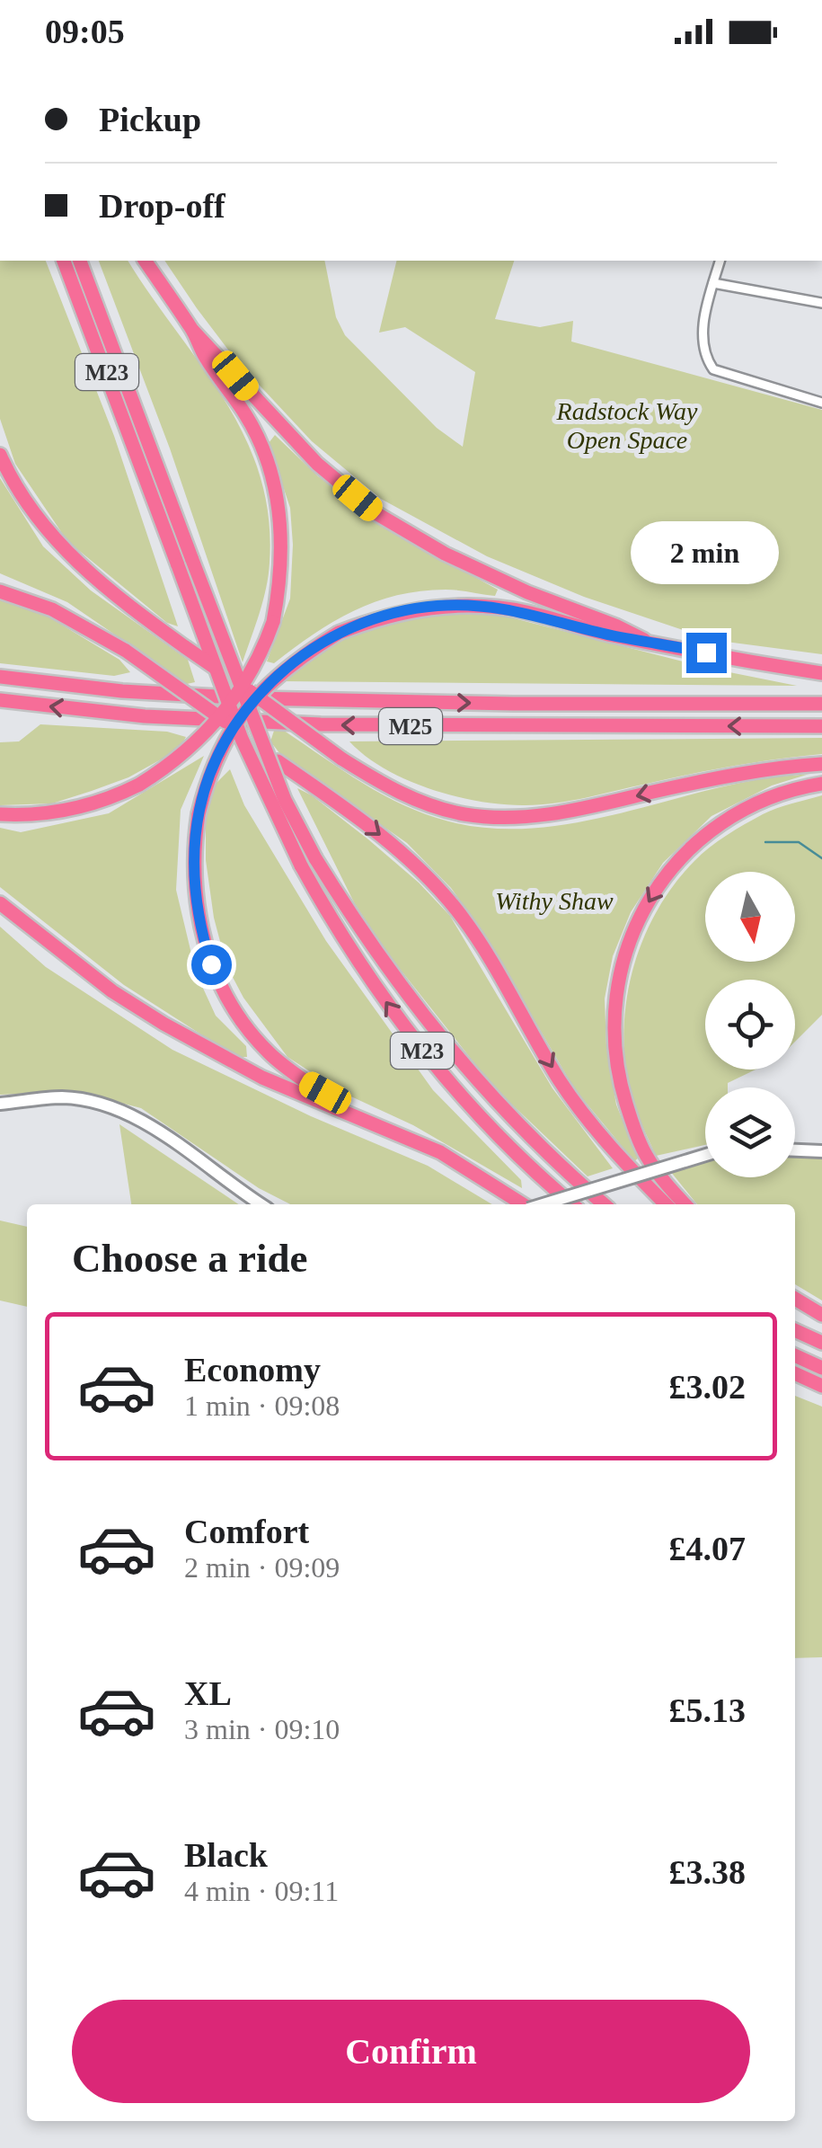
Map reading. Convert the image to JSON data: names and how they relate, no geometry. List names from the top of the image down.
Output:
{
  "streets": {
    "highway": ["M23", "M25"]
  },
  "parks": ["Radstock Way Open Space", "Withy Shaw"],
  "north": "bottom",
  "page": {
    "status": "09:05",
    "banner": ["Pickup", "Drop-off"],
    "bubble": "2 min",
    "heading": "Choose a ride",
    "list": [
      {
        "name": "Economy",
        "note": "1 min · 09:08",
        "value": "£3.02"
      },
      {
        "name": "Comfort",
        "note": "2 min · 09:09",
        "value": "£4.07"
      },
      {
        "name": "XL",
        "note": "3 min · 09:10",
        "value": "£5.13"
      },
      {
        "name": "Black",
        "note": "4 min · 09:11",
        "value": "£3.38"
      }
    ],
    "buttons": "Confirm"
  }
}
